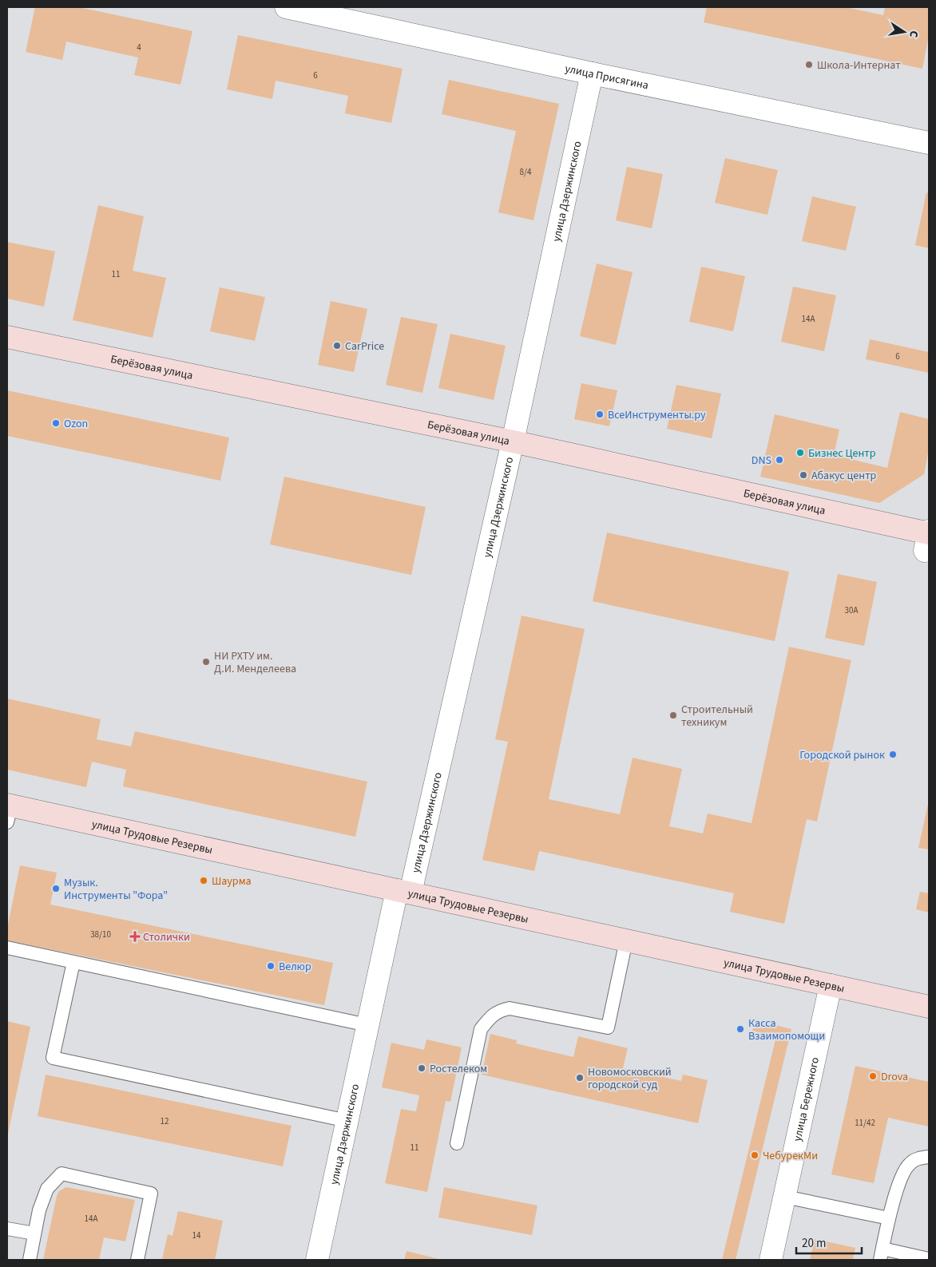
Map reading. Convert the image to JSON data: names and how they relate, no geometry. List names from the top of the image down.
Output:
{
  "streets": {
    "street": [
      "улица Присягина",
      "улица Дзержинского",
      "Берёзовая улица",
      "улица Трудовые Резервы",
      "улица Бережного"
    ]
  },
  "crossings": [
    ["улица Присягина", "улица Дзержинского"],
    ["улица Дзержинского", "Берёзовая улица"],
    ["улица Дзержинского", "улица Трудовые Резервы"],
    ["улица Трудовые Резервы", "улица Бережного"]
  ],
  "places": {
    "other": [
      "Школа-Интернат",
      "CarPrice",
      "ВсеИнструменты.ру",
      "Ozon",
      "Бизнес Центр",
      "DNS",
      "Абакус центр",
      "НИ РХТУ им. Д.И. Менделеева",
      "Строительный техникум",
      "Городской рынок",
      "Шаурма",
      "Музык. Инструменты \"Фора\"",
      "Велюр",
      "Касса Взаимопомощи",
      "Ростелеком",
      "Drova",
      "Новомосковский городской суд",
      "ЧебурекМи"
    ],
    "health": ["Столички"]
  },
  "house_numbers": [
    "4",
    "6",
    "8/4",
    "11",
    "14А",
    "6",
    "30А",
    "38/10",
    "12",
    "11/42",
    "11",
    "14А",
    "14"
  ],
  "scale_bar": "20 m",
  "north": "right"
}
